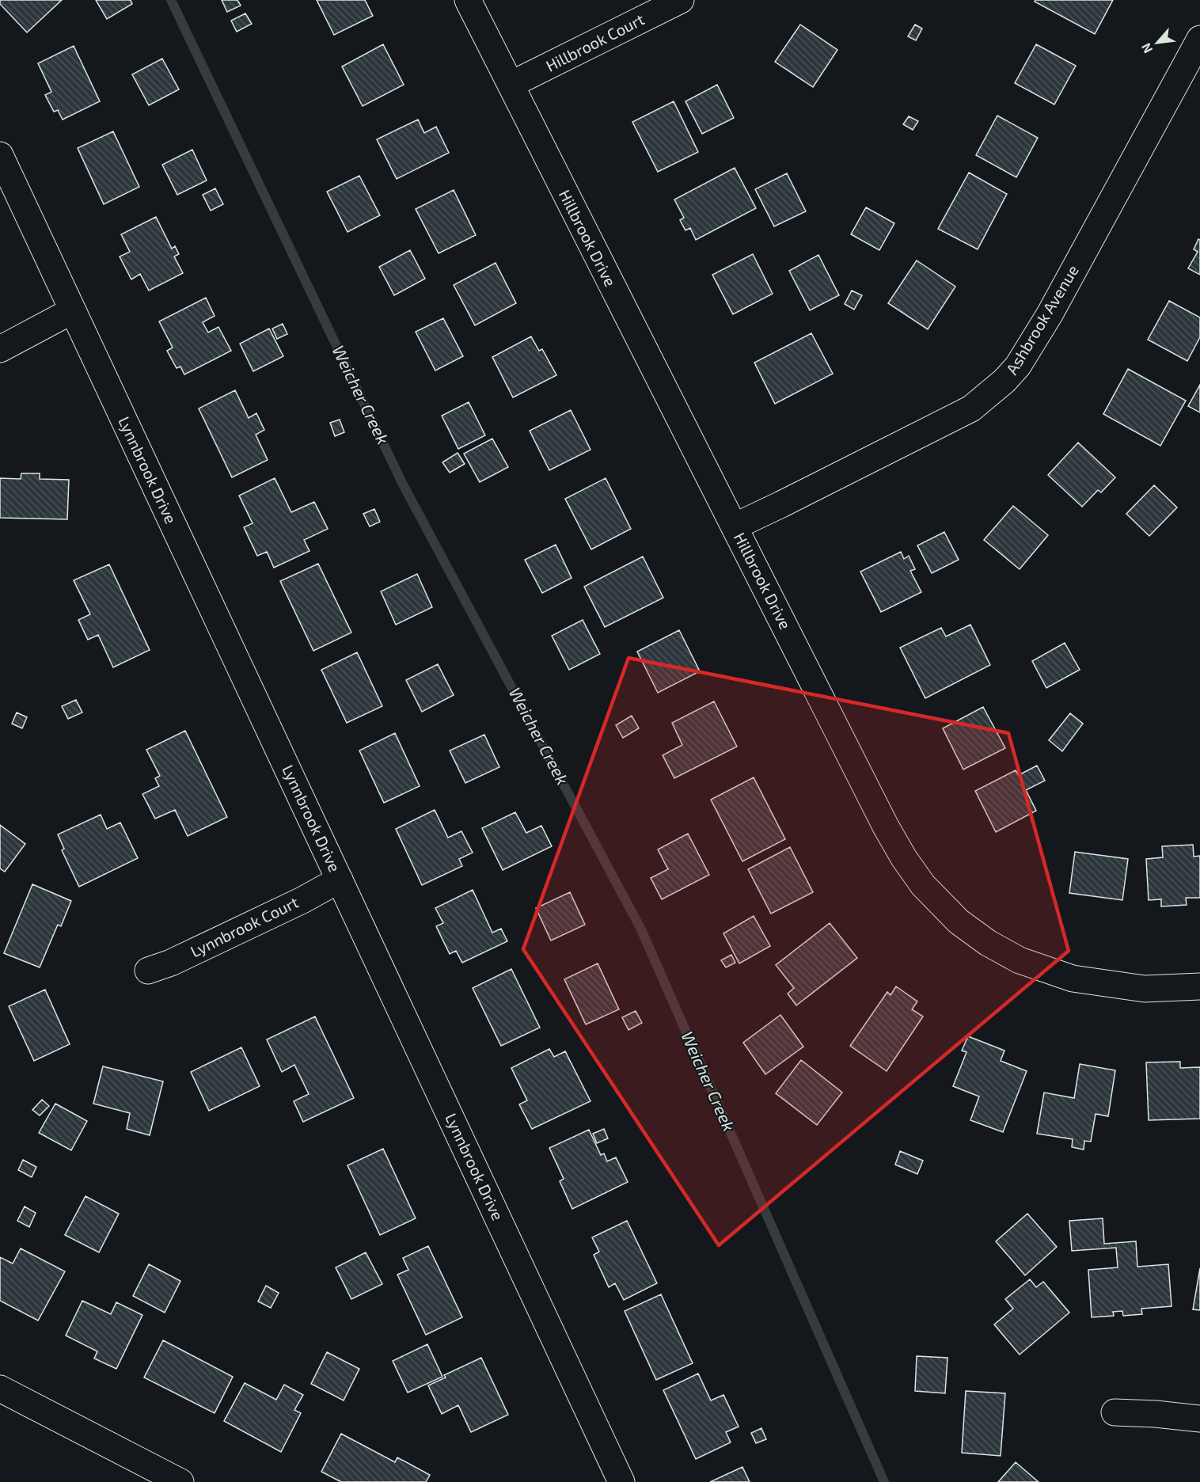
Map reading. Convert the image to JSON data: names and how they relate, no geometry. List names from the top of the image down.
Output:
{
  "streets": {
    "street": [
      "Hillbrook Court",
      "Hillbrook Drive",
      "Ashbrook Avenue",
      "Lynnbrook Drive",
      "Lynnbrook Court"
    ]
  },
  "crossings": [
    ["Hillbrook Court", "Hillbrook Drive"],
    ["Hillbrook Drive", "Ashbrook Avenue"],
    ["Lynnbrook Drive", "Lynnbrook Court"]
  ],
  "water": ["Weicher Creek"],
  "north": "bottom left"
}
